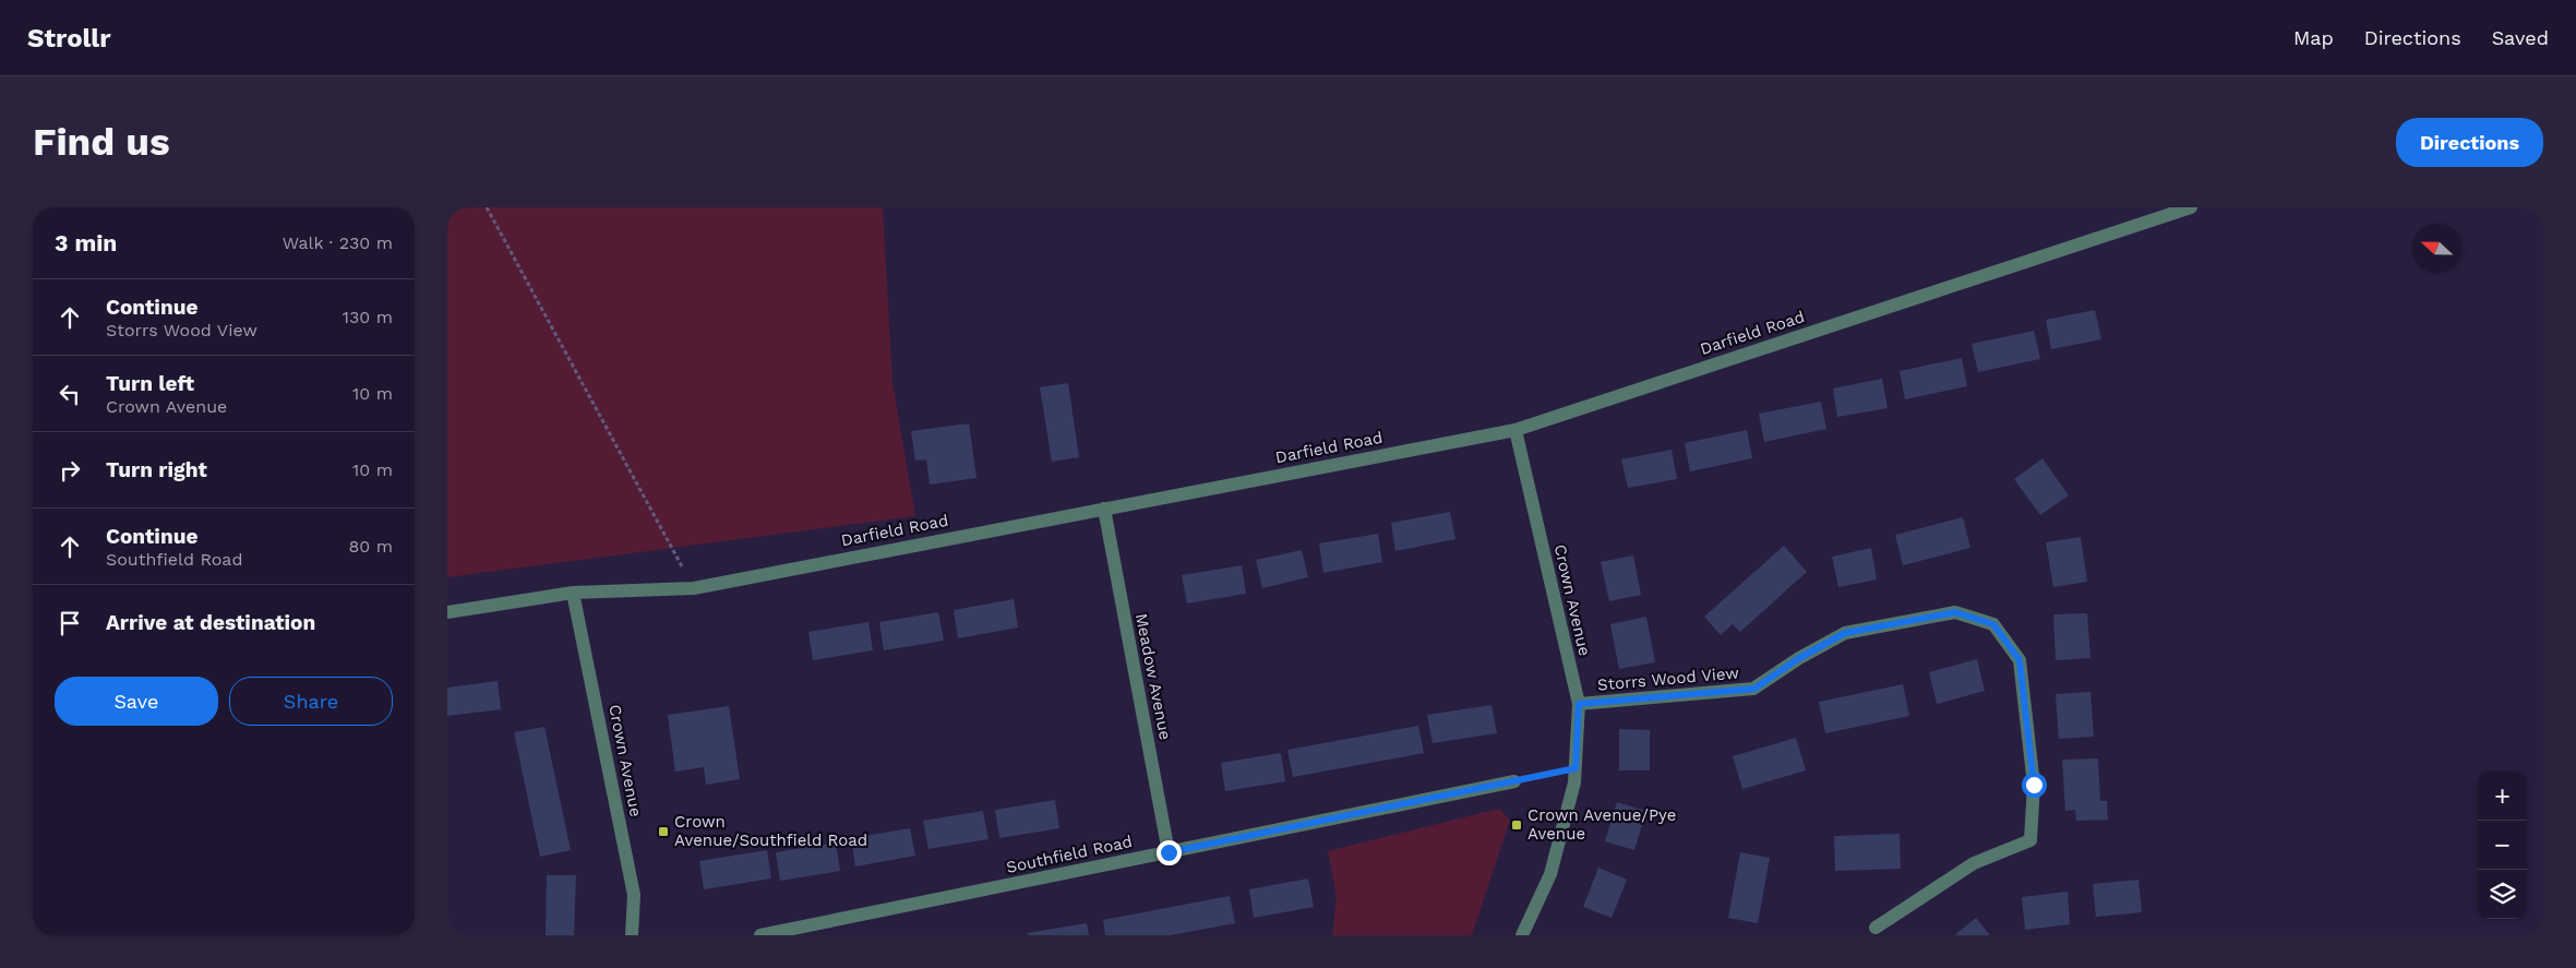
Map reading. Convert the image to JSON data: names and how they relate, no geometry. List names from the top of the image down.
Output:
{
  "streets": {
    "street": [
      "Darfield Road",
      "Crown Avenue",
      "Meadow Avenue",
      "Storrs Wood View",
      "Southfield Road"
    ]
  },
  "crossings": [
    ["Darfield Road", "Crown Avenue"],
    ["Darfield Road", "Meadow Avenue"],
    ["Crown Avenue", "Storrs Wood View"],
    ["Meadow Avenue", "Southfield Road"]
  ],
  "places": {
    "transit": ["Crown Avenue/Pye Avenue", "Crown Avenue/Southfield Road"]
  },
  "north": "left",
  "page": {
    "header": "Strollr",
    "nav": ["Map", "Directions", "Saved"],
    "buttons": [
      "Directions",
      ["Save", "Share"]
    ],
    "title": "Find us",
    "heading": ["3 min", "Walk · 230 m"],
    "list": [
      ["Continue", "Storrs Wood View", "130 m"],
      ["Turn left", "Crown Avenue", "10 m"],
      ["Turn right", "10 m"],
      ["Continue", "Southfield Road", "80 m"],
      "Arrive at destination"
    ],
    "map_buttons": ["+", "−"]
  }
}
